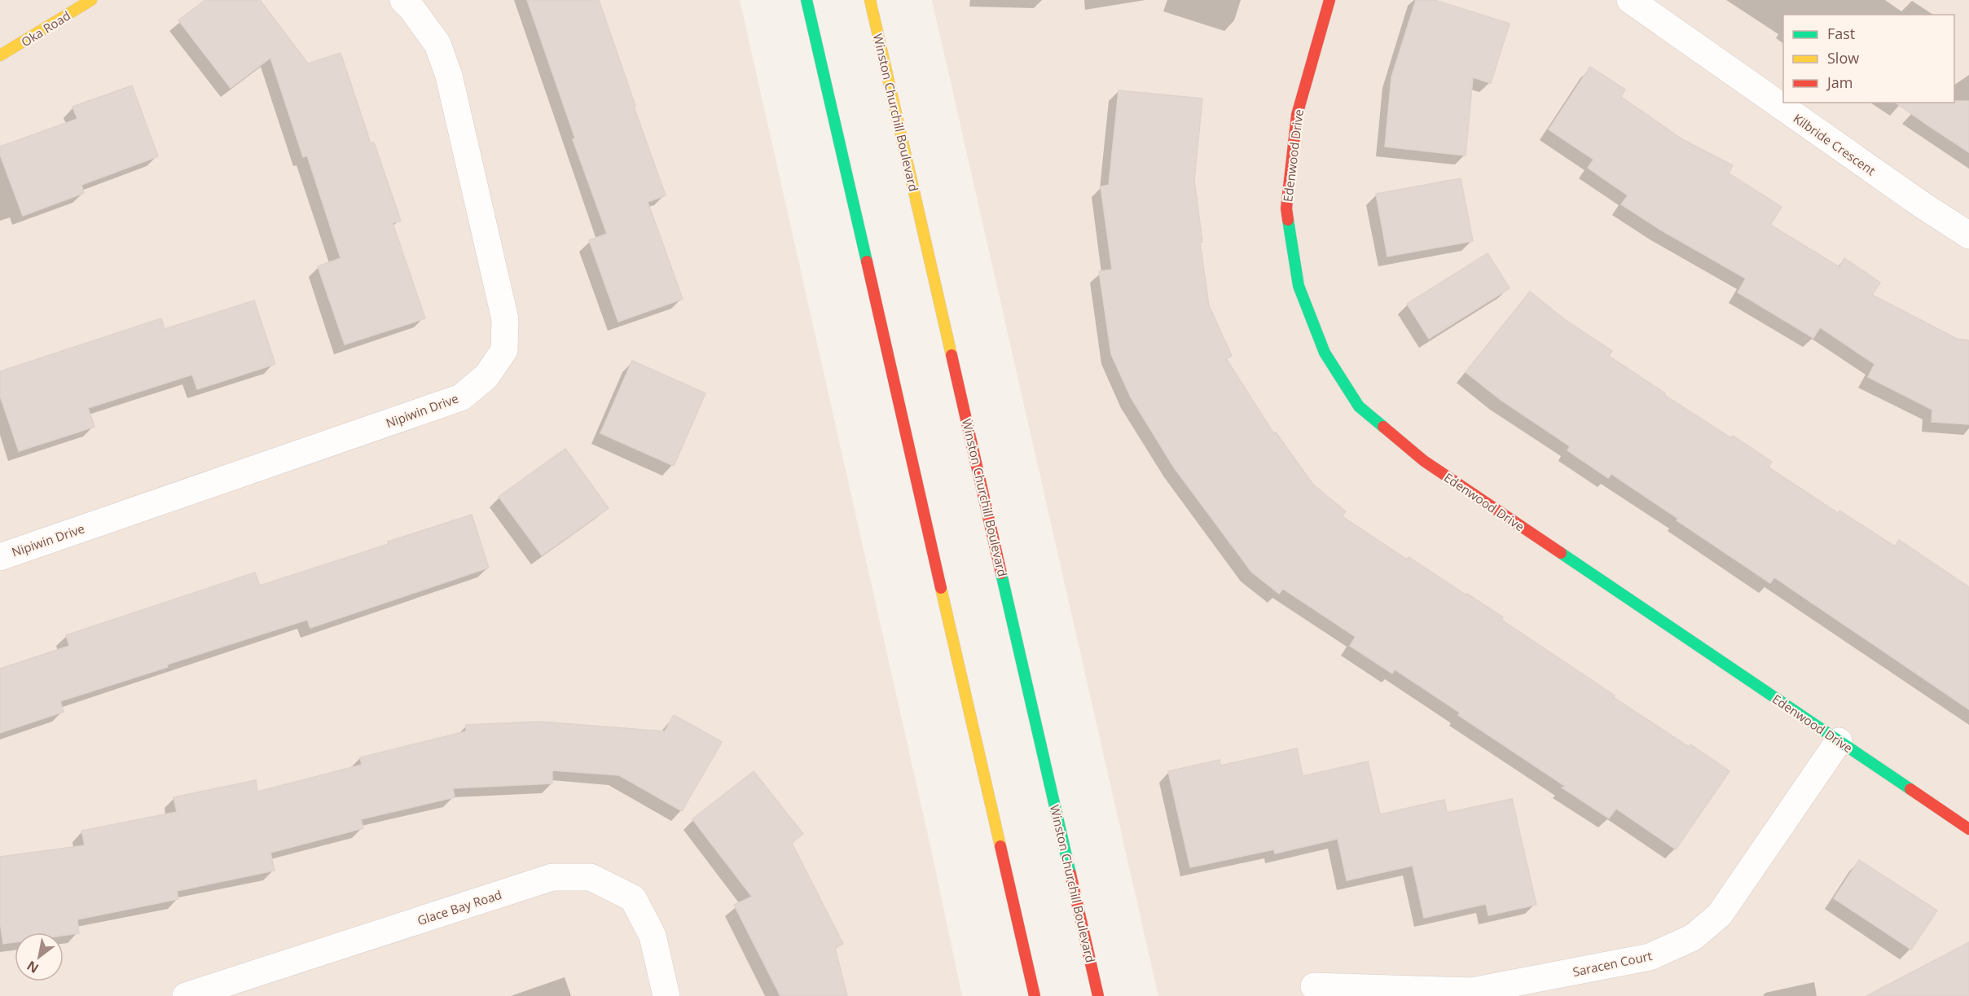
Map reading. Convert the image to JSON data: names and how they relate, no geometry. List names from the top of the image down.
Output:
{
  "streets": {
    "main road": ["Oka Road", "Winston Churchill Boulevard", "Edenwood Drive"],
    "street": [
      "Kilbride Crescent",
      "Nipiwin Drive",
      "Glace Bay Road",
      "Saracen Court"
    ]
  },
  "crossings": [
    ["Edenwood Drive", "Saracen Court"]
  ],
  "legend": ["Fast", "Slow", "Jam"],
  "north": "bottom left"
}
